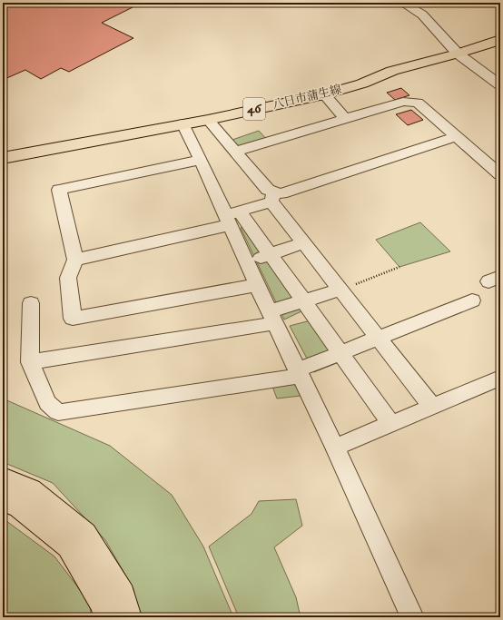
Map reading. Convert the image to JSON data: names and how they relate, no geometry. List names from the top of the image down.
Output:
{
  "streets": {
    "main road": ["八日市蒲生線", "46"]
  }
}
